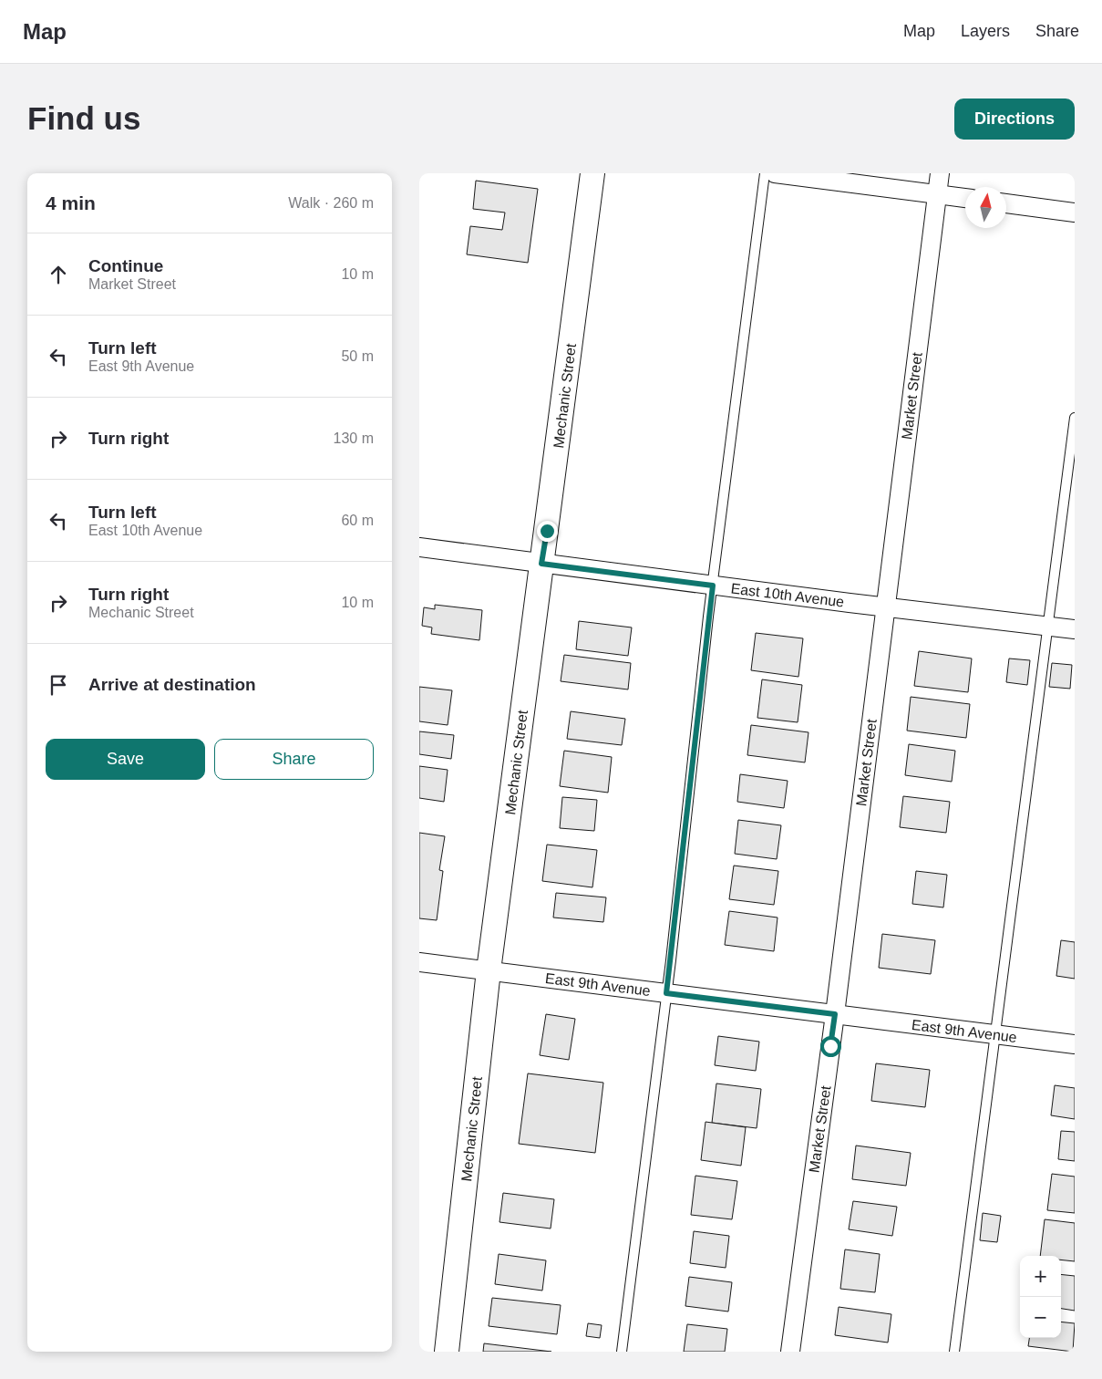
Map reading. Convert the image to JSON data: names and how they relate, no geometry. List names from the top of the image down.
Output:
{
  "streets": {
    "street": [
      "Mechanic Street",
      "Market Street",
      "East 10th Avenue",
      "East 9th Avenue"
    ]
  },
  "crossings": [
    ["Mechanic Street", "East 10th Avenue"],
    ["Mechanic Street", "East 9th Avenue"],
    ["Market Street", "East 10th Avenue"],
    ["Market Street", "East 9th Avenue"]
  ],
  "north": "top",
  "page": {
    "header": "Map",
    "nav": ["Map", "Layers", "Share"],
    "buttons": [
      "Directions",
      ["Save", "Share"]
    ],
    "title": "Find us",
    "heading": ["4 min", "Walk · 260 m"],
    "list": [
      ["Continue", "Market Street", "10 m"],
      ["Turn left", "East 9th Avenue", "50 m"],
      ["Turn right", "130 m"],
      ["Turn left", "East 10th Avenue", "60 m"],
      ["Turn right", "Mechanic Street", "10 m"],
      "Arrive at destination"
    ],
    "map_buttons": ["+", "−"]
  }
}
